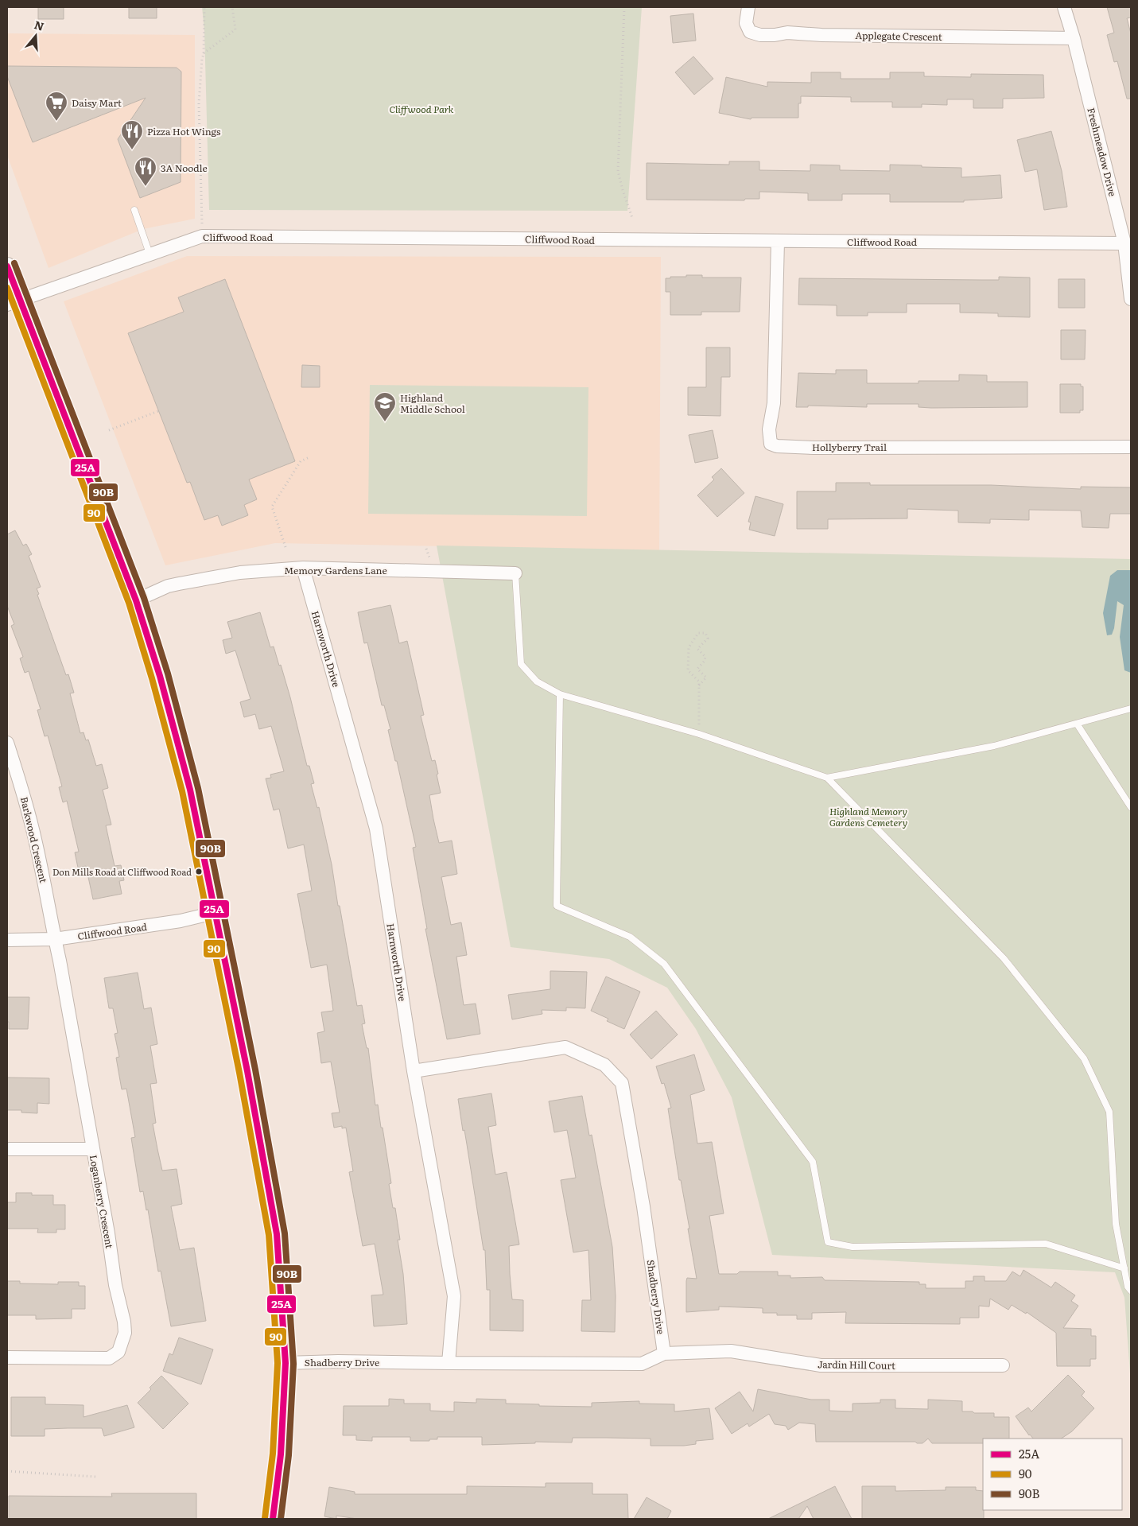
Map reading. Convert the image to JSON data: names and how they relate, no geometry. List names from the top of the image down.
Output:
{
  "streets": {
    "street": [
      "Applegate Crescent",
      "Freshmeadow Drive",
      "Cliffwood Road",
      "Hollyberry Trail",
      "Memory Gardens Lane",
      "Harnworth Drive",
      "Barkwood Crescent",
      "Loganberry Crescent",
      "Shadberry Drive",
      "Jardin Hill Court"
    ]
  },
  "crossings": [
    ["Applegate Crescent", "Freshmeadow Drive"],
    ["Freshmeadow Drive", "Cliffwood Road"],
    ["Cliffwood Road", "Hollyberry Trail"],
    ["Cliffwood Road", "Barkwood Crescent"],
    ["Cliffwood Road", "Loganberry Crescent"],
    ["Memory Gardens Lane", "Harnworth Drive"],
    ["Harnworth Drive", "Shadberry Drive"],
    ["Barkwood Crescent", "Loganberry Crescent"],
    ["Shadberry Drive", "Jardin Hill Court"]
  ],
  "parks": ["Cliffwood Park", "Highland Memory Gardens Cemetery"],
  "places": {
    "supermarket": ["Daisy Mart"],
    "restaurant": ["Pizza Hot Wings", "3A Noodle"],
    "school or university": ["Highland Middle School"],
    "other": ["Don Mills Road at Cliffwood Road"]
  },
  "lines": ["transit line 90B", "transit line 25A", "transit line 90"],
  "legend": ["25A", "90", "90B"],
  "north": "top"
}
